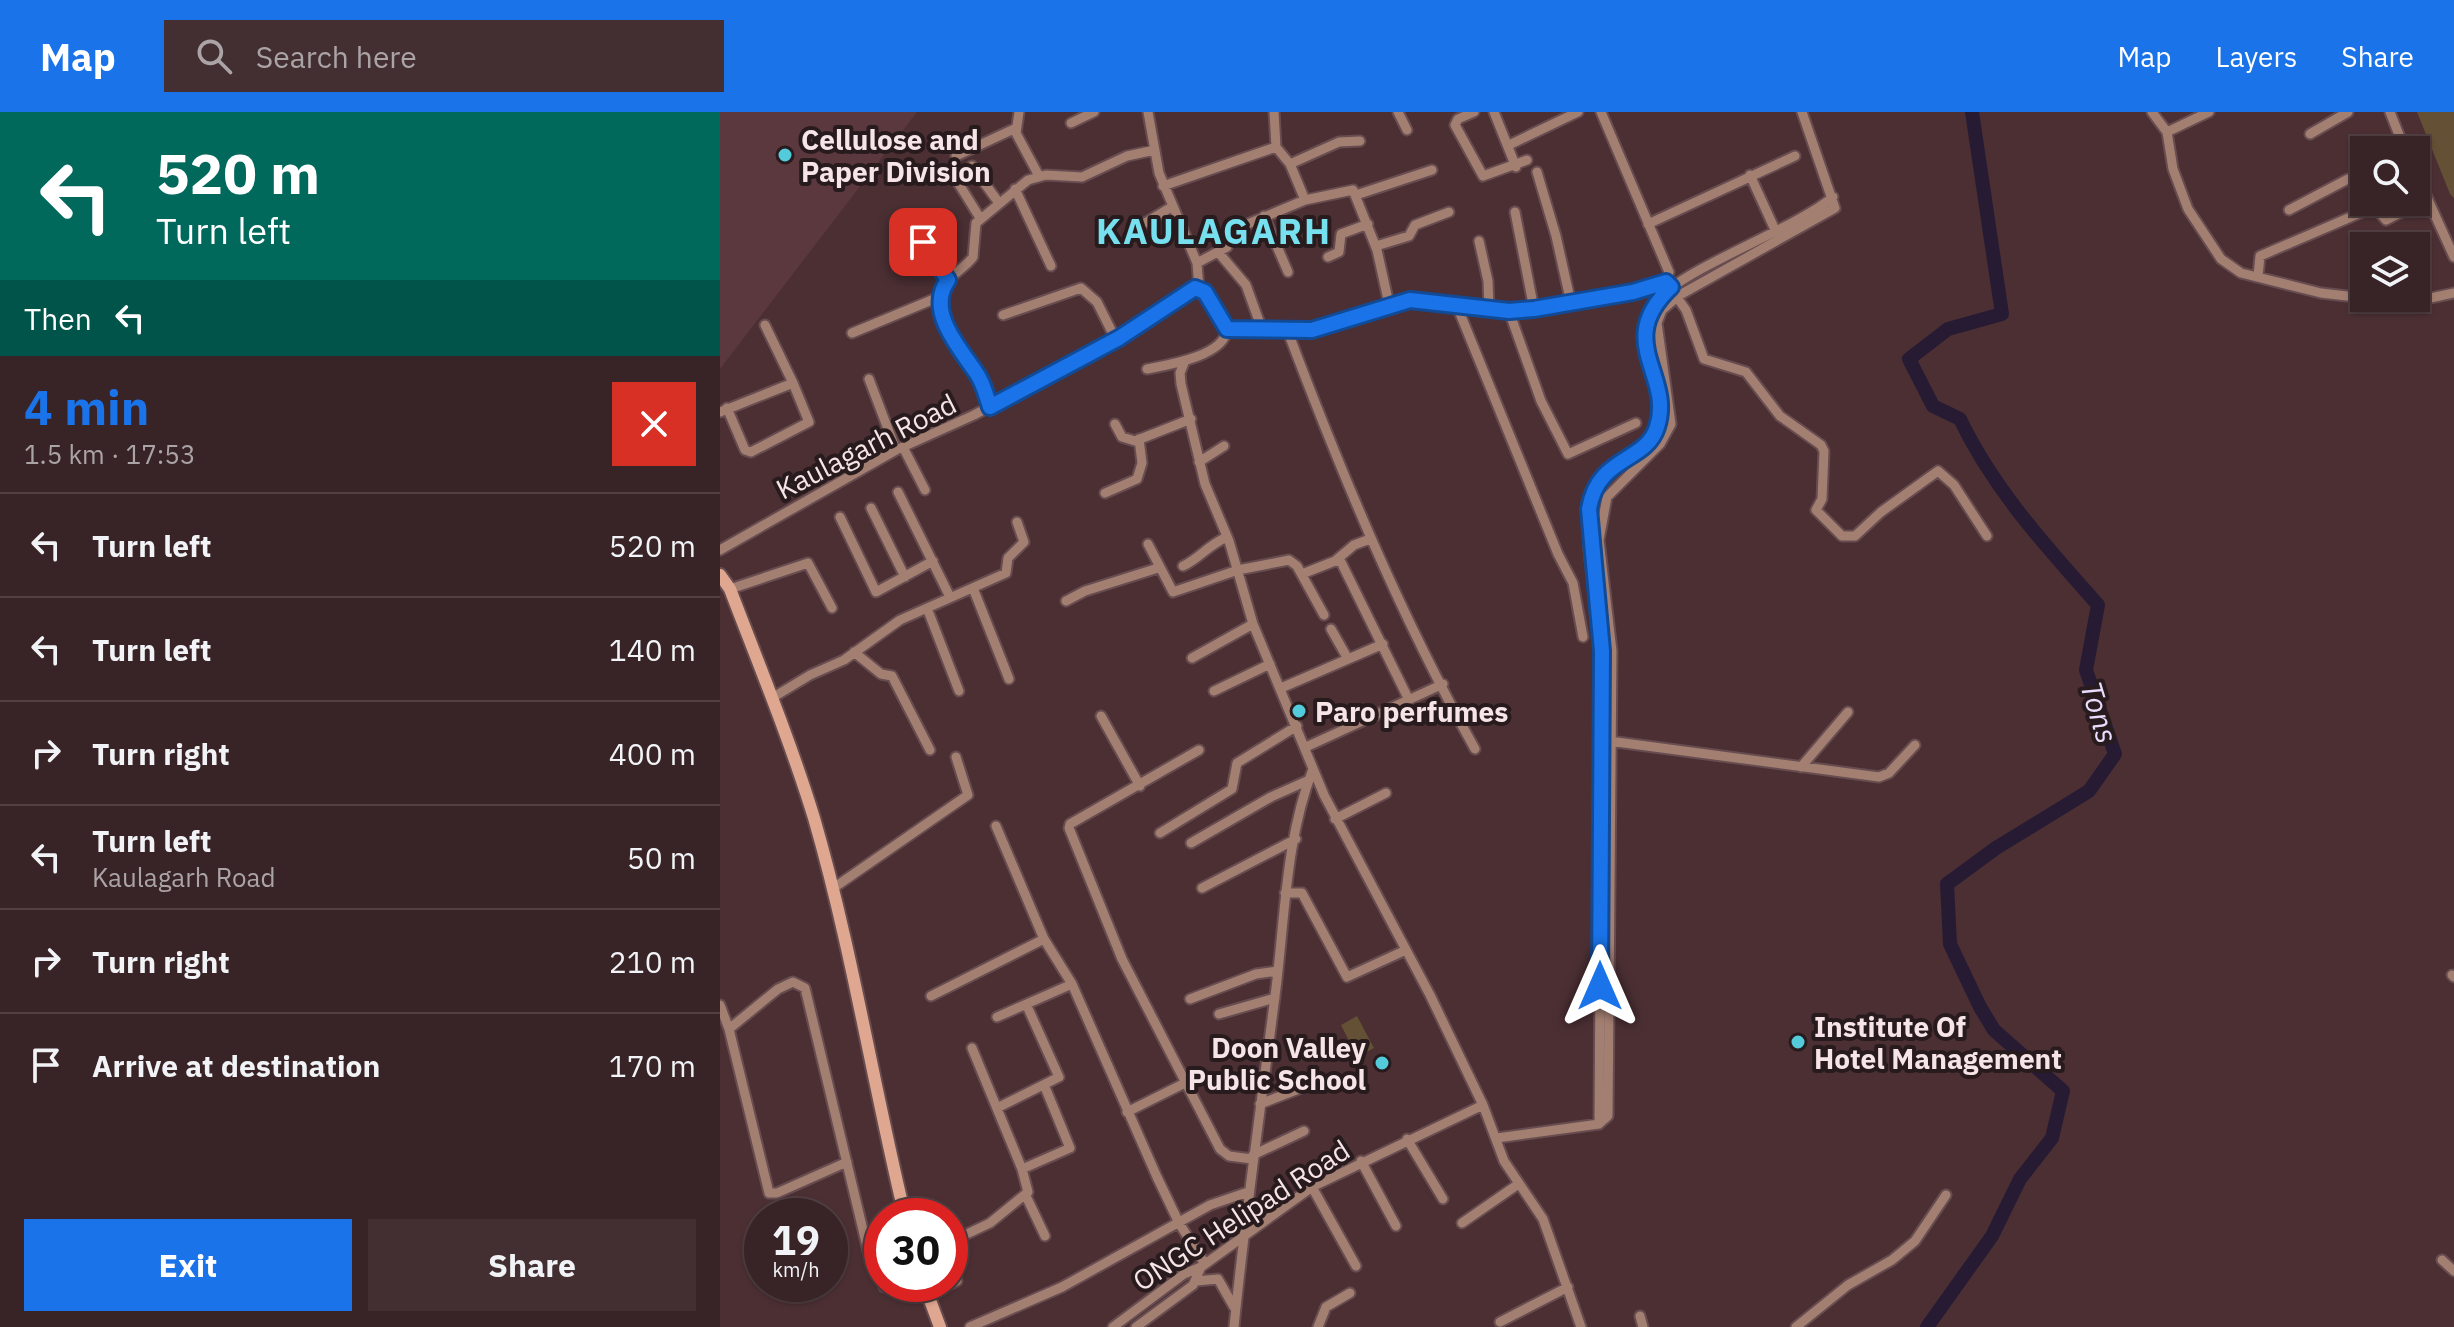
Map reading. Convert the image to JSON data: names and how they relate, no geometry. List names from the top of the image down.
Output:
{
  "streets": {
    "street": ["Kaulagarh Road", "ONGC Helipad Road"]
  },
  "districts": ["KAULAGARH"],
  "water": ["Tons"],
  "places": [
    "Cellulose and Paper Division",
    "Paro perfumes",
    "Institute Of Hotel Management",
    "Doon Valley Public School"
  ],
  "page": {
    "header": "Map",
    "search": "Search here",
    "nav": ["Map", "Layers", "Share"],
    "turn": ["520 m", "Turn left"],
    "then": "Then",
    "heading": ["4 min", "1.5 km · 17:53"],
    "list": [
      {
        "name": "Turn left",
        "value": "520 m"
      },
      {
        "name": "Turn left",
        "value": "140 m"
      },
      {
        "name": "Turn right",
        "value": "400 m"
      },
      {
        "name": "Turn left",
        "note": "Kaulagarh Road",
        "value": "50 m"
      },
      {
        "name": "Turn right",
        "value": "210 m"
      },
      {
        "name": "Arrive at destination",
        "value": "170 m"
      }
    ],
    "speed": "19 km/h",
    "limit": "30",
    "buttons": ["Exit", "Share"]
  }
}
